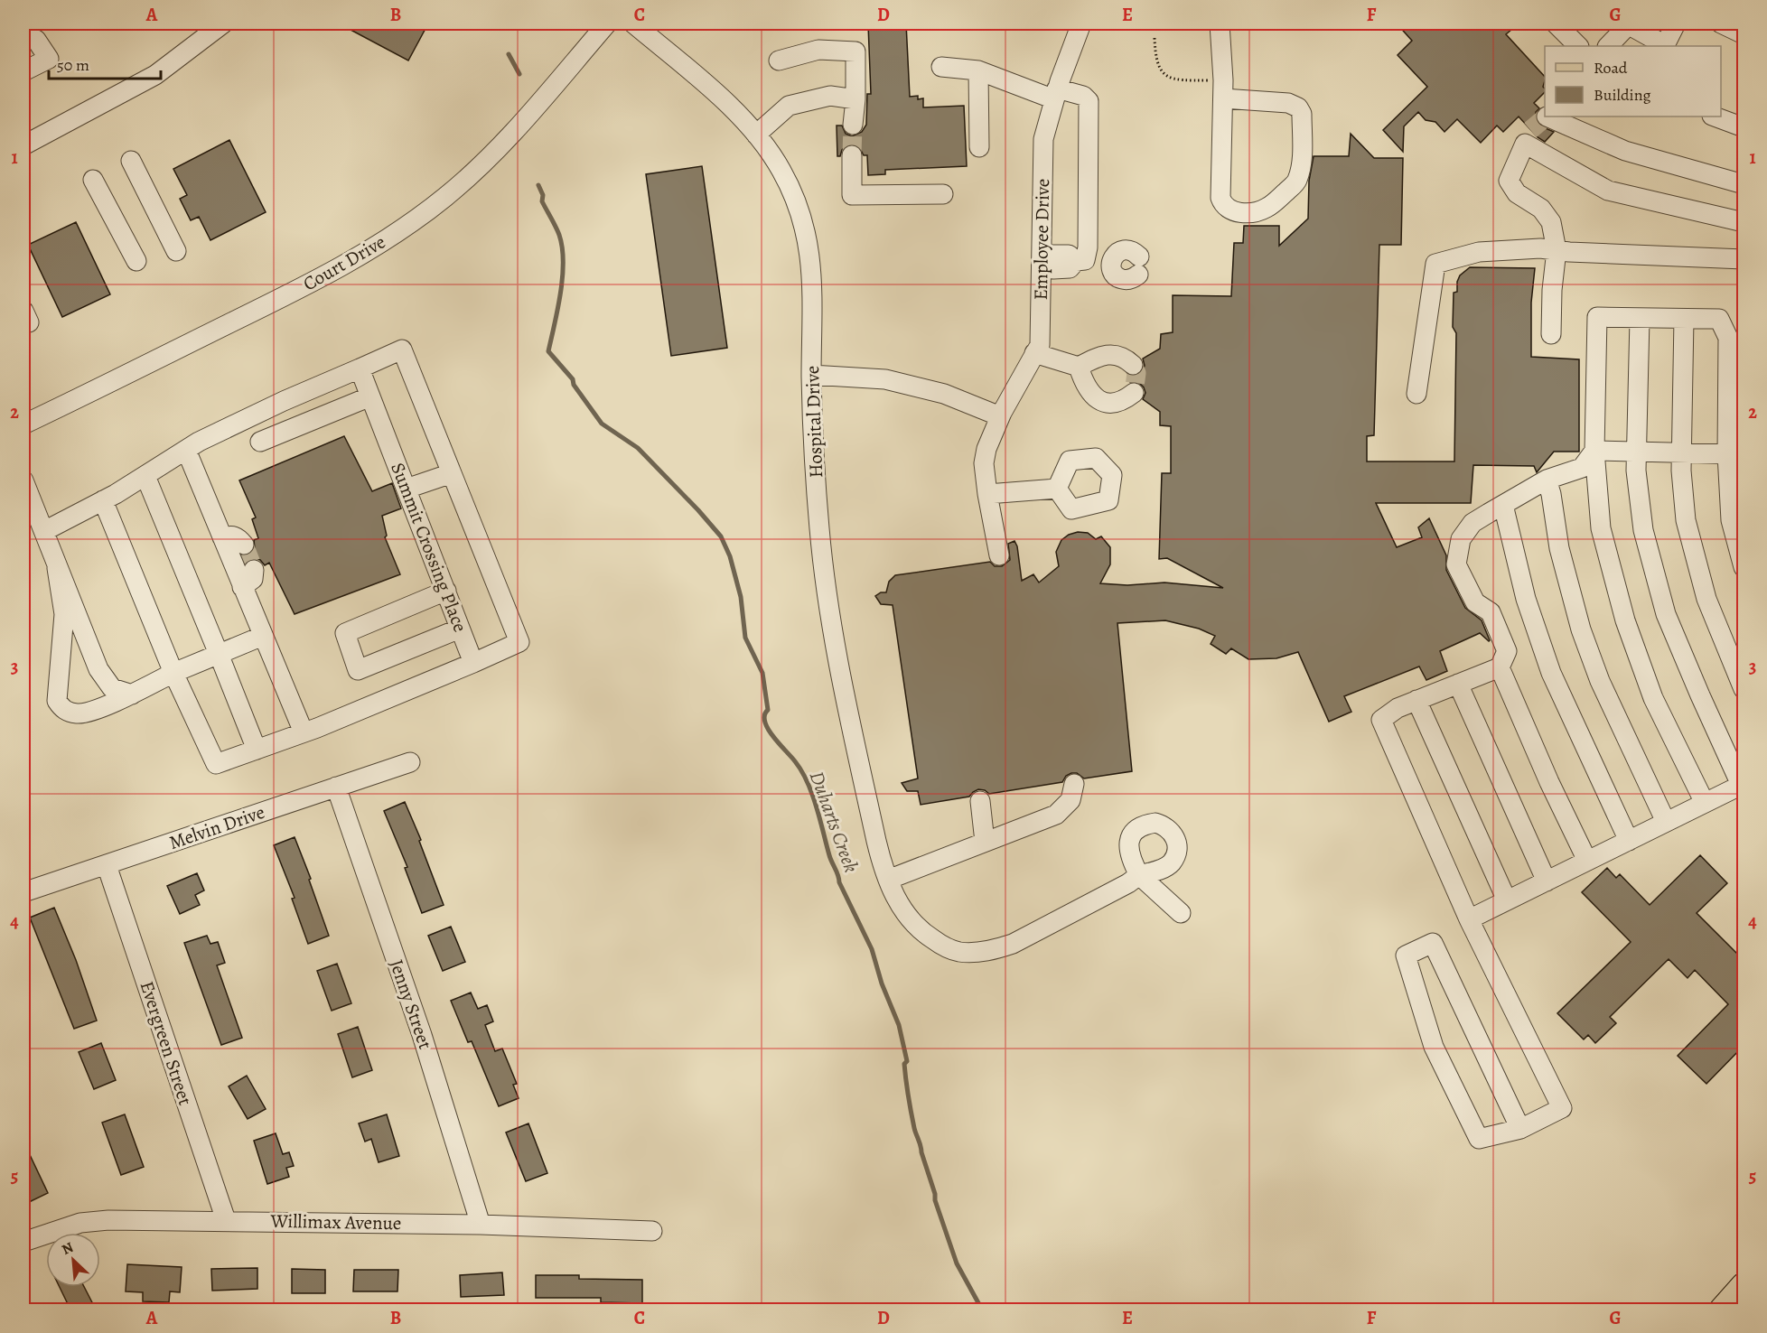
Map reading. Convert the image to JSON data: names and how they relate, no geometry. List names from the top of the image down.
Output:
{
  "streets": {
    "street": [
      "Employee Drive",
      "Court Drive",
      "Hospital Drive",
      "Summit Crossing Place",
      "Melvin Drive",
      "Jenny Street",
      "Evergreen Street",
      "Willimax Avenue"
    ]
  },
  "crossings": [
    ["Melvin Drive", "Jenny Street"],
    ["Melvin Drive", "Evergreen Street"],
    ["Jenny Street", "Willimax Avenue"],
    ["Evergreen Street", "Willimax Avenue"]
  ],
  "water": ["Duharts Creek"],
  "legend": ["Road", "Building"],
  "scale_bar": "50 m",
  "north": "top left",
  "grid": {
    "columns": [
      "A",
      "B",
      "C",
      "D",
      "E",
      "F",
      "G"
    ],
    "rows": [
      "1",
      "2",
      "3",
      "4",
      "5"
    ]
  }
}
